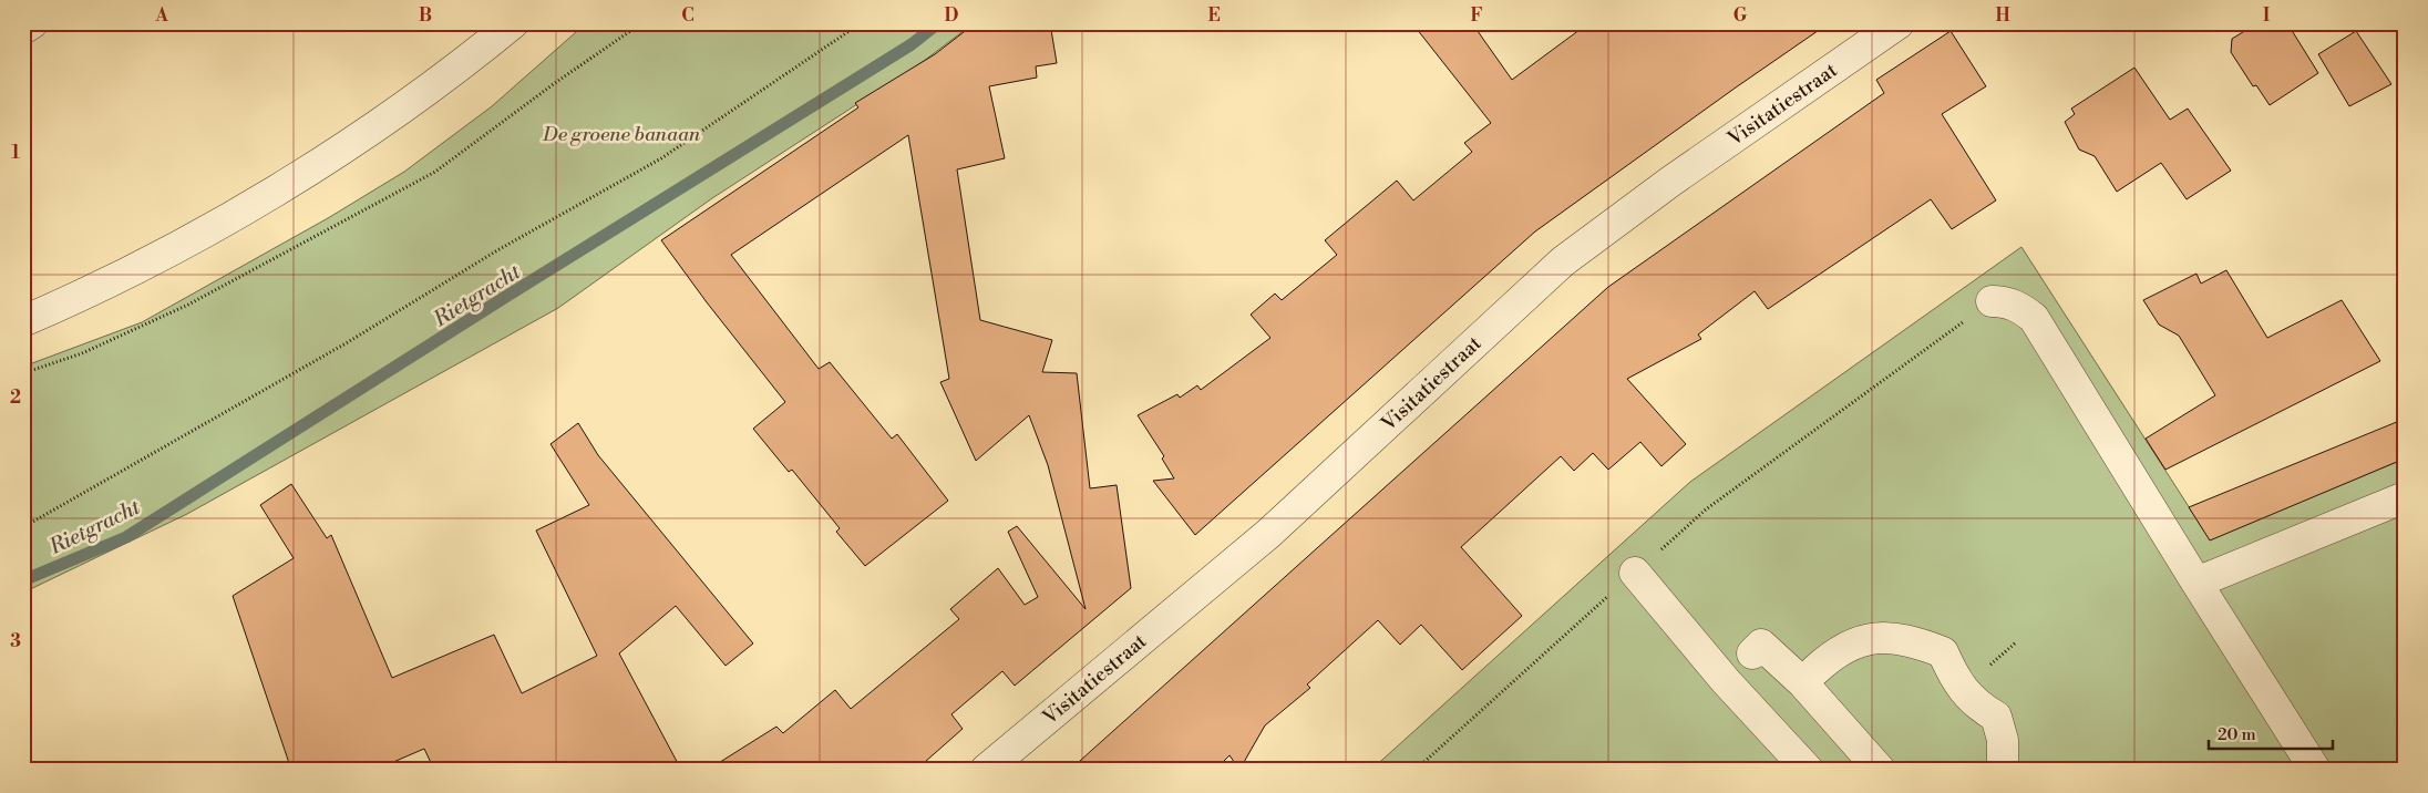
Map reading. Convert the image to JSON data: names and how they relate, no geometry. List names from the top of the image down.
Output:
{
  "streets": {
    "street": ["Visitatiestraat"]
  },
  "water": ["Rietgracht"],
  "parks": ["De groene banaan"],
  "scale_bar": "20 m",
  "grid": {
    "columns": [
      "A",
      "B",
      "C",
      "D",
      "E",
      "F",
      "G",
      "H",
      "I"
    ],
    "rows": ["1", "2", "3"]
  }
}
